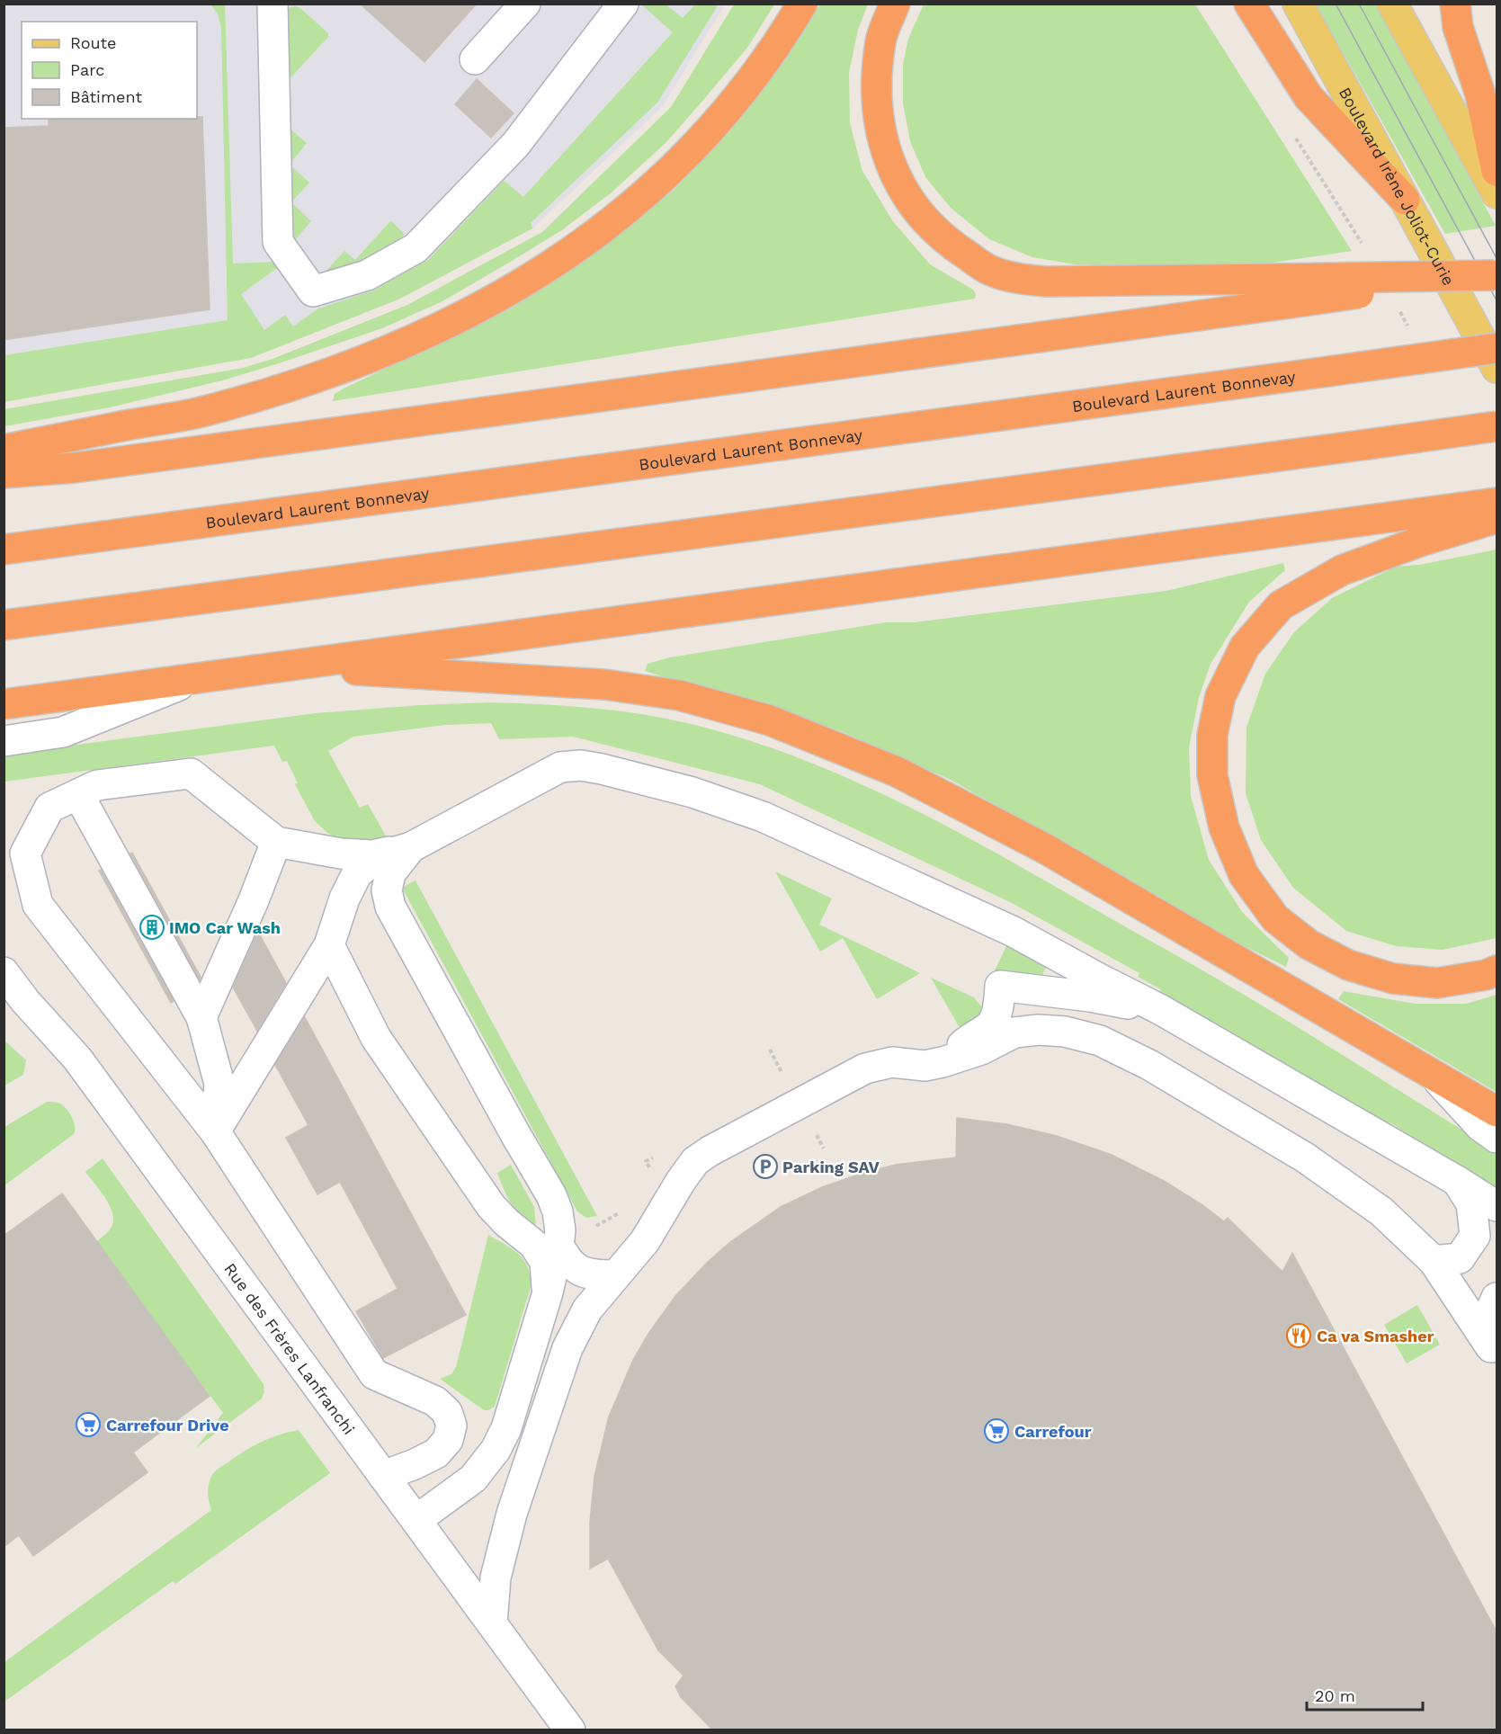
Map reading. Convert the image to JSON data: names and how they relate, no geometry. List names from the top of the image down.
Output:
{
  "streets": {
    "highway": ["Boulevard Laurent Bonnevay"],
    "main road": ["Boulevard Irène Joliot-Curie"],
    "street": ["Rue des Frères Lanfranchi"]
  },
  "places": {
    "building": ["IMO Car Wash"],
    "parking": ["Parking SAV"],
    "restaurant": ["Ca va Smasher"],
    "supermarket": ["Carrefour Drive", "Carrefour"]
  },
  "legend": ["Route", "Parc", "Bâtiment"],
  "scale_bar": "20 m"
}
